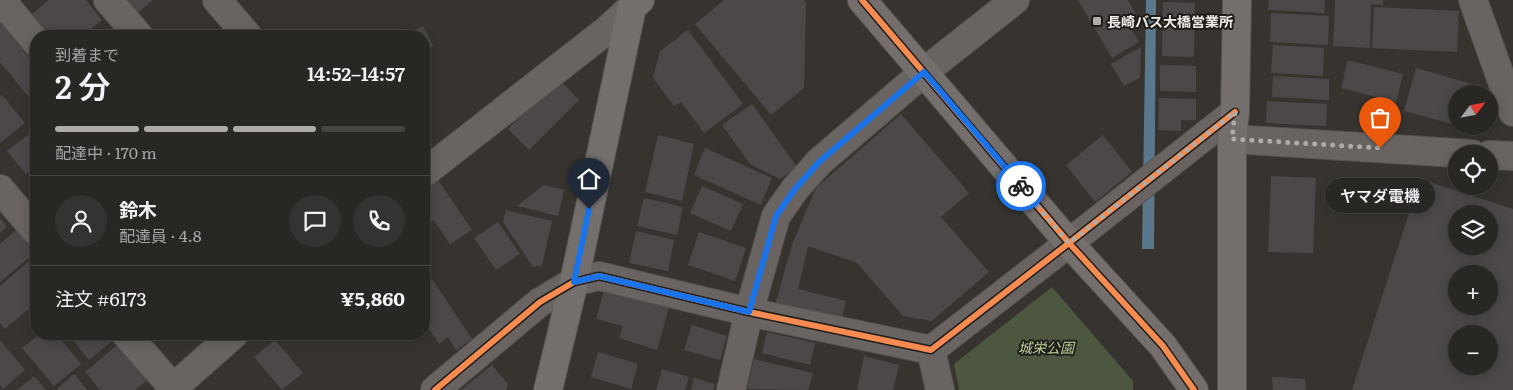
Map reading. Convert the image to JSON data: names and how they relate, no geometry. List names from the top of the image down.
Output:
{
  "parks": ["城栄公園"],
  "places": {
    "transit": ["長崎バス大橋営業所"],
    "other": ["ヤマダ電機"]
  },
  "north": "top right",
  "page": {
    "heading": ["2 分", "到着まで", "14:52–14:57"],
    "panel": [
      "鈴木",
      "配達員 · 4.8",
      "注文 #6173",
      "¥5,860"
    ],
    "map_buttons": ["+", "−"],
    "bar": "配達中 · 170 m",
    "bubble": "ヤマダ電機"
  }
}
